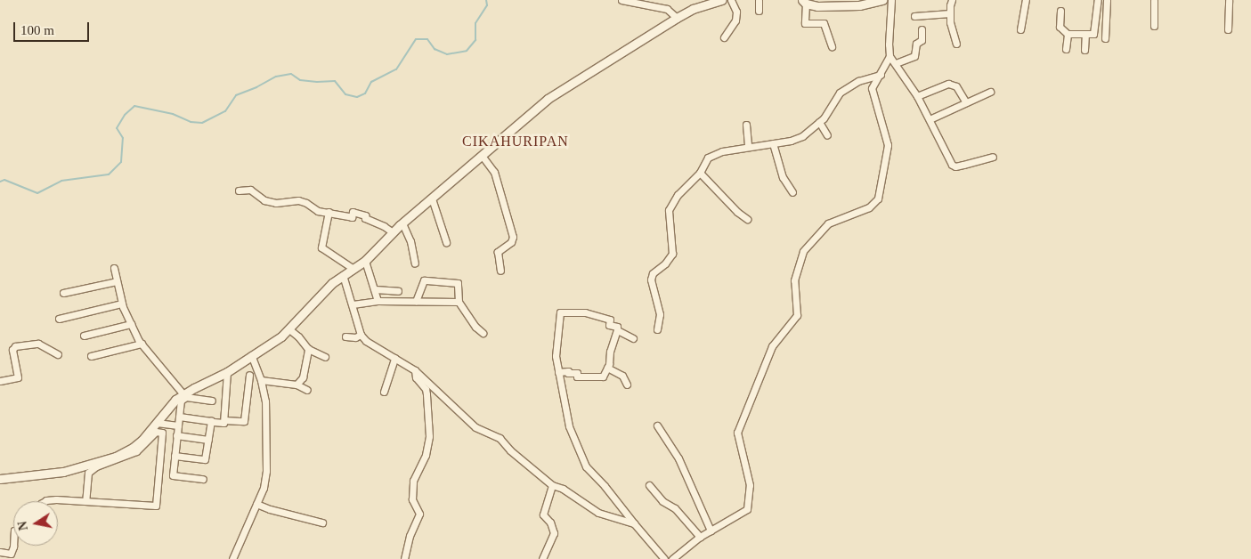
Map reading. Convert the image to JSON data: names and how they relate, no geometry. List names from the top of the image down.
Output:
{
  "districts": ["CIKAHURIPAN"],
  "scale_bar": "100 m",
  "north": "left"
}
